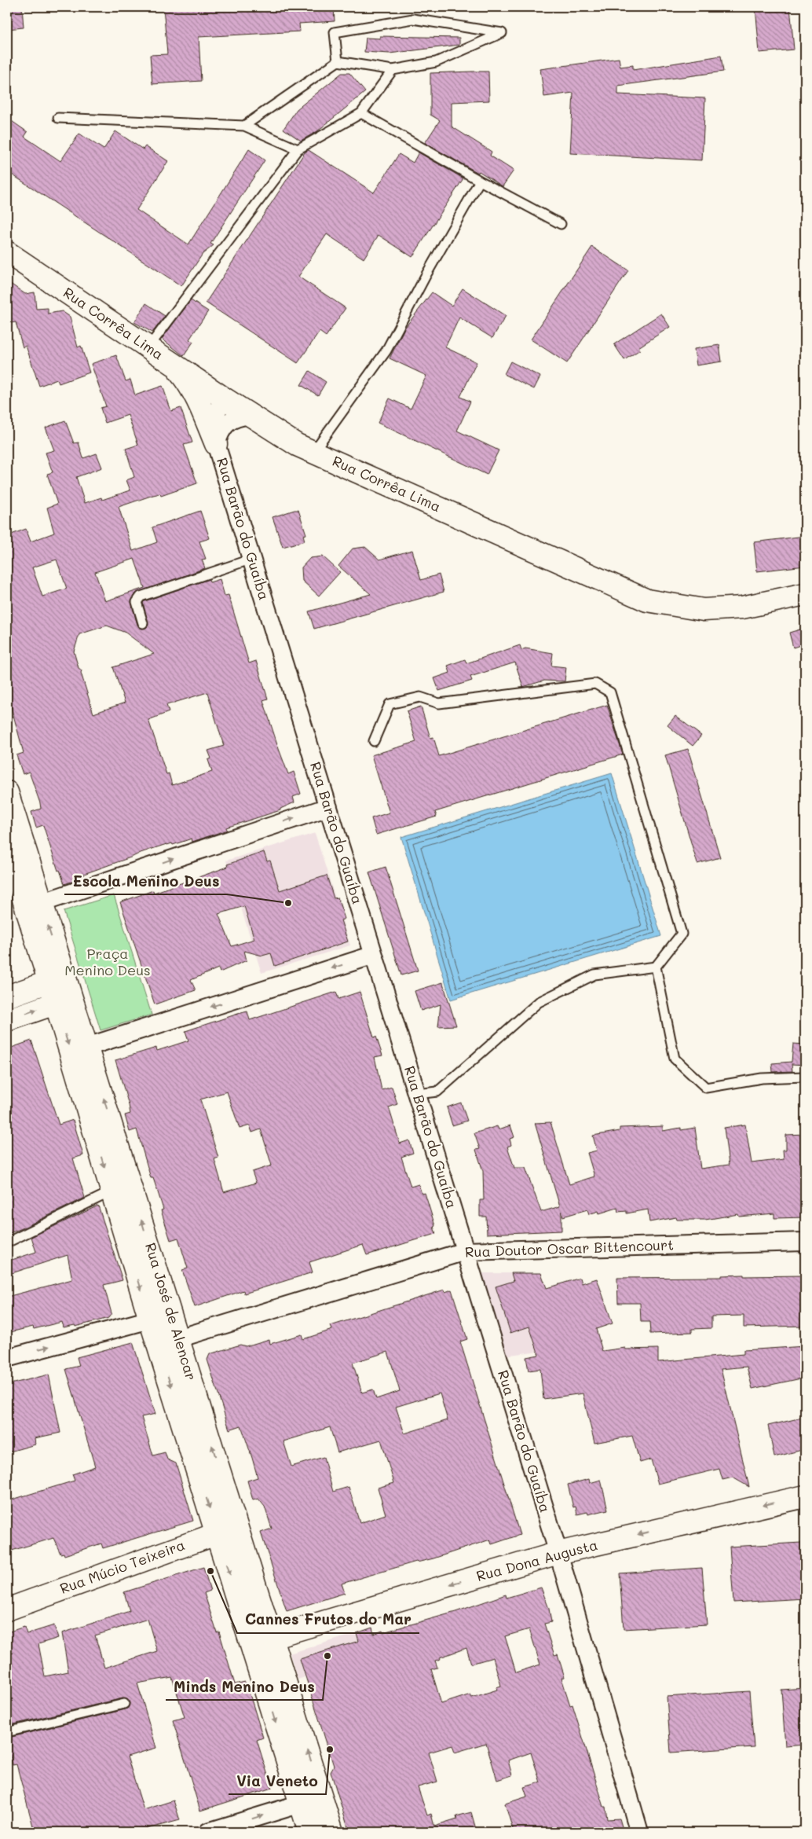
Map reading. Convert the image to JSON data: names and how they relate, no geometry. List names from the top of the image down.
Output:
{
  "streets": {
    "main road": [
      "Rua Corrêa Lima",
      "Rua José de Alencar",
      "Rua Dona Augusta",
      "Rua Múcio Teixeira"
    ],
    "street": ["Rua Barão do Guaíba", "Rua Doutor Oscar Bittencourt"]
  },
  "crossings": [
    ["Rua Corrêa Lima", "Rua Barão do Guaíba"],
    ["Rua Barão do Guaíba", "Rua Doutor Oscar Bittencourt"],
    ["Rua Barão do Guaíba", "Rua Dona Augusta"],
    ["Rua Doutor Oscar Bittencourt", "Rua José de Alencar"],
    ["Rua José de Alencar", "Rua Dona Augusta"],
    ["Rua José de Alencar", "Rua Múcio Teixeira"]
  ],
  "one_way": ["Rua Dona Augusta"],
  "parks": ["Praça Menino Deus"],
  "places": [
    "Escola Menino Deus",
    "Cannes Frutos do Mar",
    "Minds Menino Deus",
    "Via Veneto"
  ]
}
